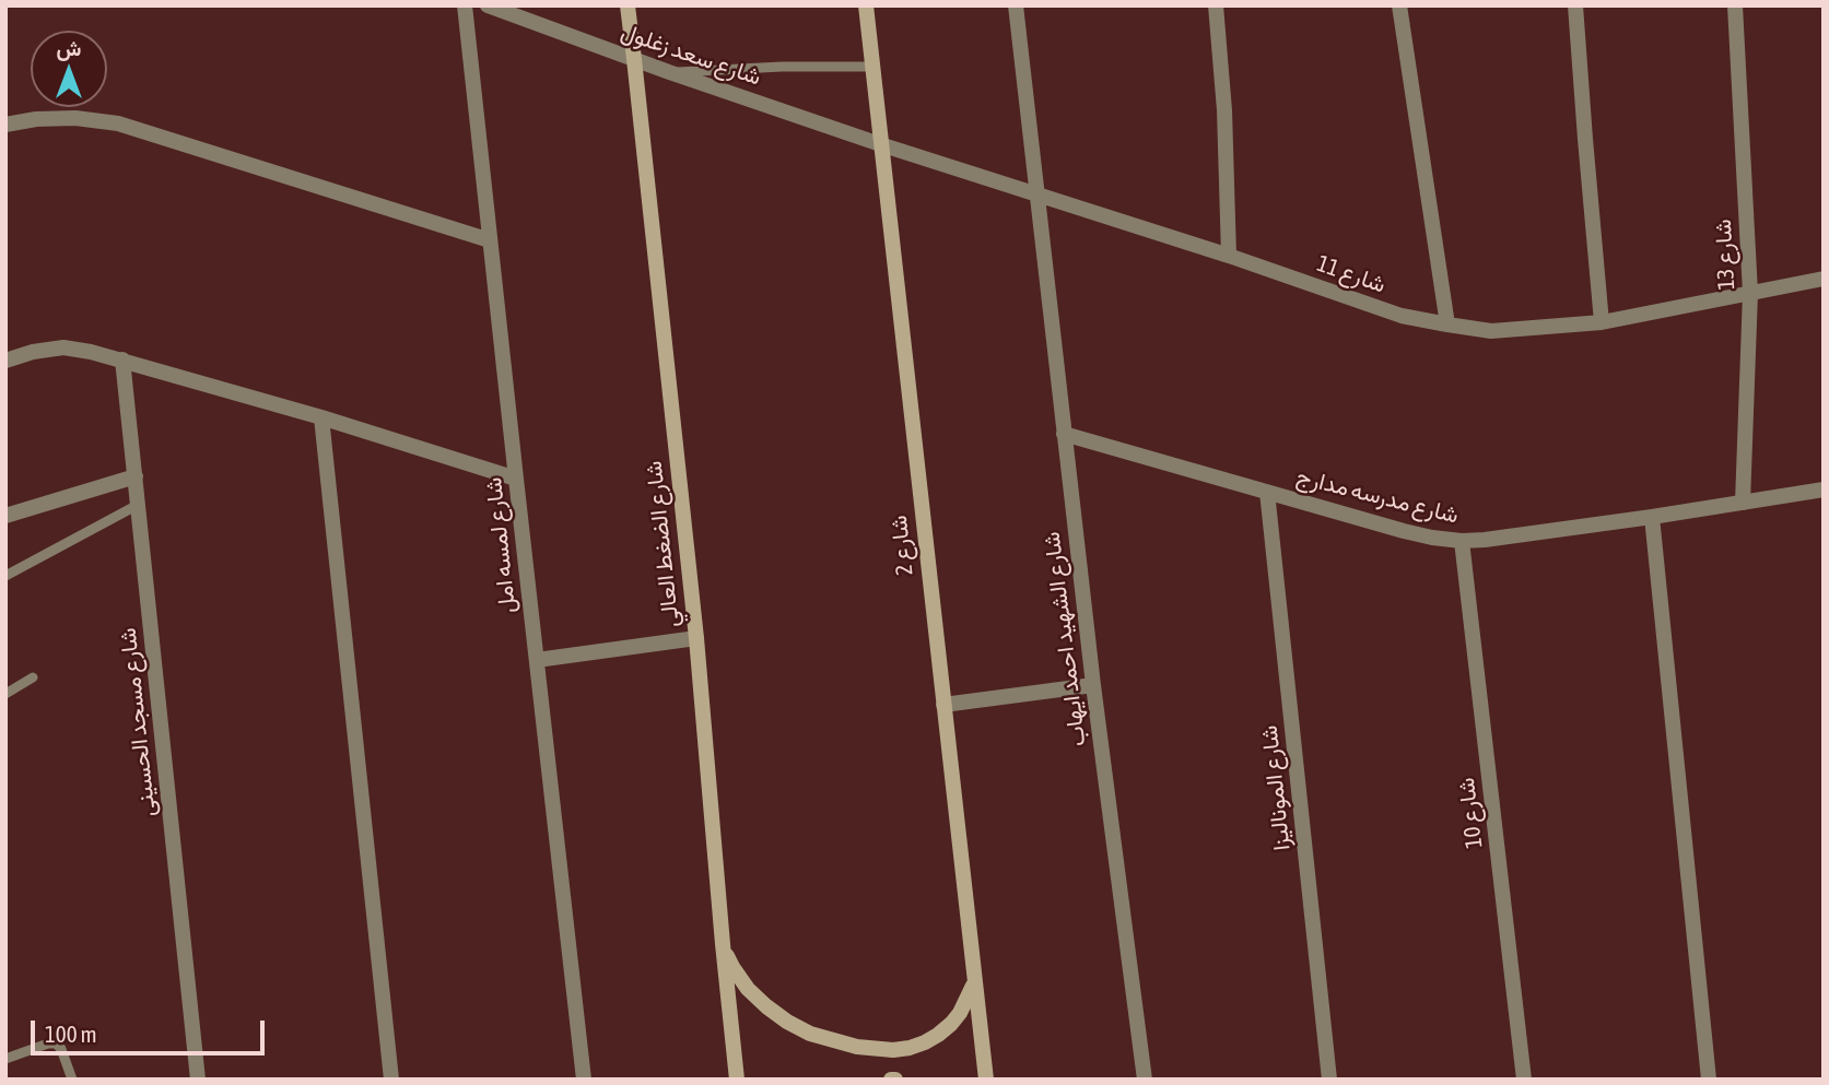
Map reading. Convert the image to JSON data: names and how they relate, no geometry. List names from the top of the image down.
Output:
{
  "streets": {
    "street": [
      "شارع سعد زغلول",
      "شارع 13",
      "شارع 11",
      "شارع مدرسه مدارج",
      "شارع الضغط العالي",
      "شارع لمسه امل",
      "شارع 2",
      "شارع الشهيد احمد ايهاب",
      "شارع مسجد الحسينى",
      "شارع الموناليزا",
      "شارع 10"
    ]
  },
  "crossings": [
    ["شارع سعد زغلول", "شارع 11"],
    ["شارع سعد زغلول", "شارع الضغط العالي"],
    ["شارع سعد زغلول", "شارع 2"],
    ["شارع 13", "شارع 11"],
    ["شارع 13", "شارع مدرسه مدارج"],
    ["شارع 11", "شارع 2"],
    ["شارع 11", "شارع الشهيد احمد ايهاب"],
    ["شارع مدرسه مدارج", "شارع الشهيد احمد ايهاب"],
    ["شارع مدرسه مدارج", "شارع الموناليزا"],
    ["شارع مدرسه مدارج", "شارع 10"]
  ],
  "scale_bar": "100 m",
  "north": "top"
}
